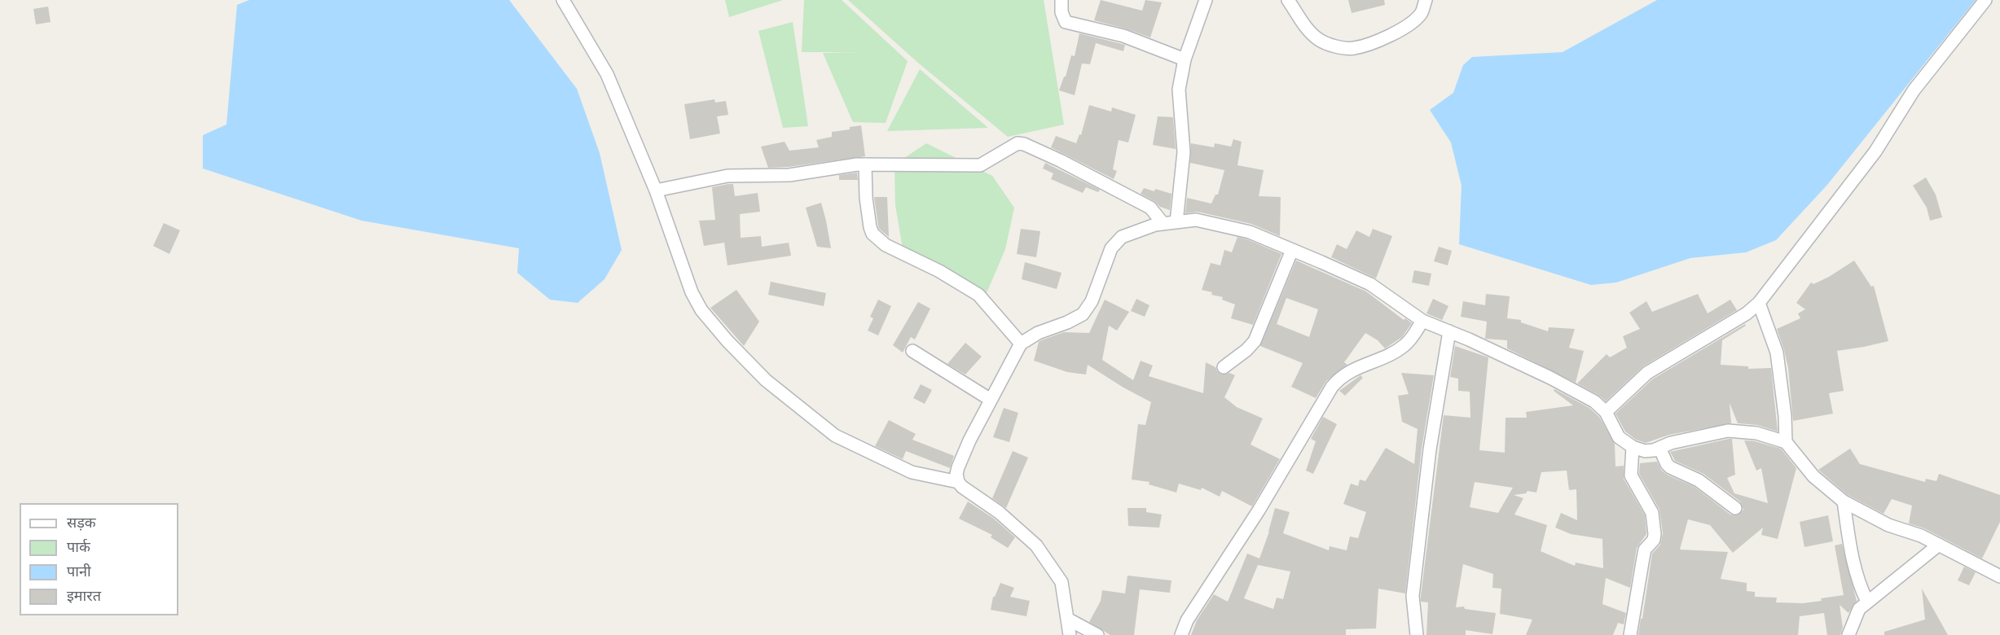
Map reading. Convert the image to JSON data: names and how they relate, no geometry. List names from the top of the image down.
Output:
{
  "legend": [
    "सड़क",
    "पार्क",
    "पानी",
    "इमारत"
  ]
}
